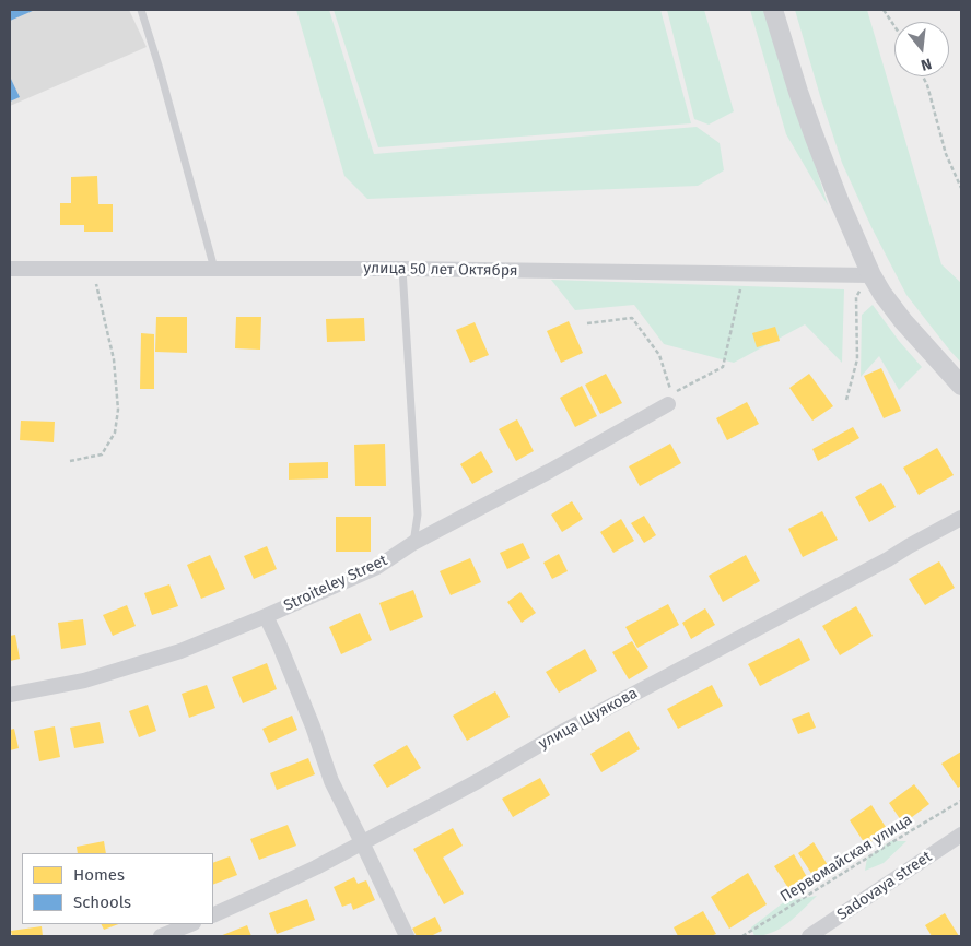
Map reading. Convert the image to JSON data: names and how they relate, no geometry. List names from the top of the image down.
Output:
{
  "streets": {
    "street": [
      "улица 50 лет Октября",
      "Stroiteley Street",
      "улица Шуякова",
      "Sadovaya street"
    ],
    "path": ["Первомайская улица"]
  },
  "legend": ["Homes", "Schools"],
  "north": "bottom"
}
